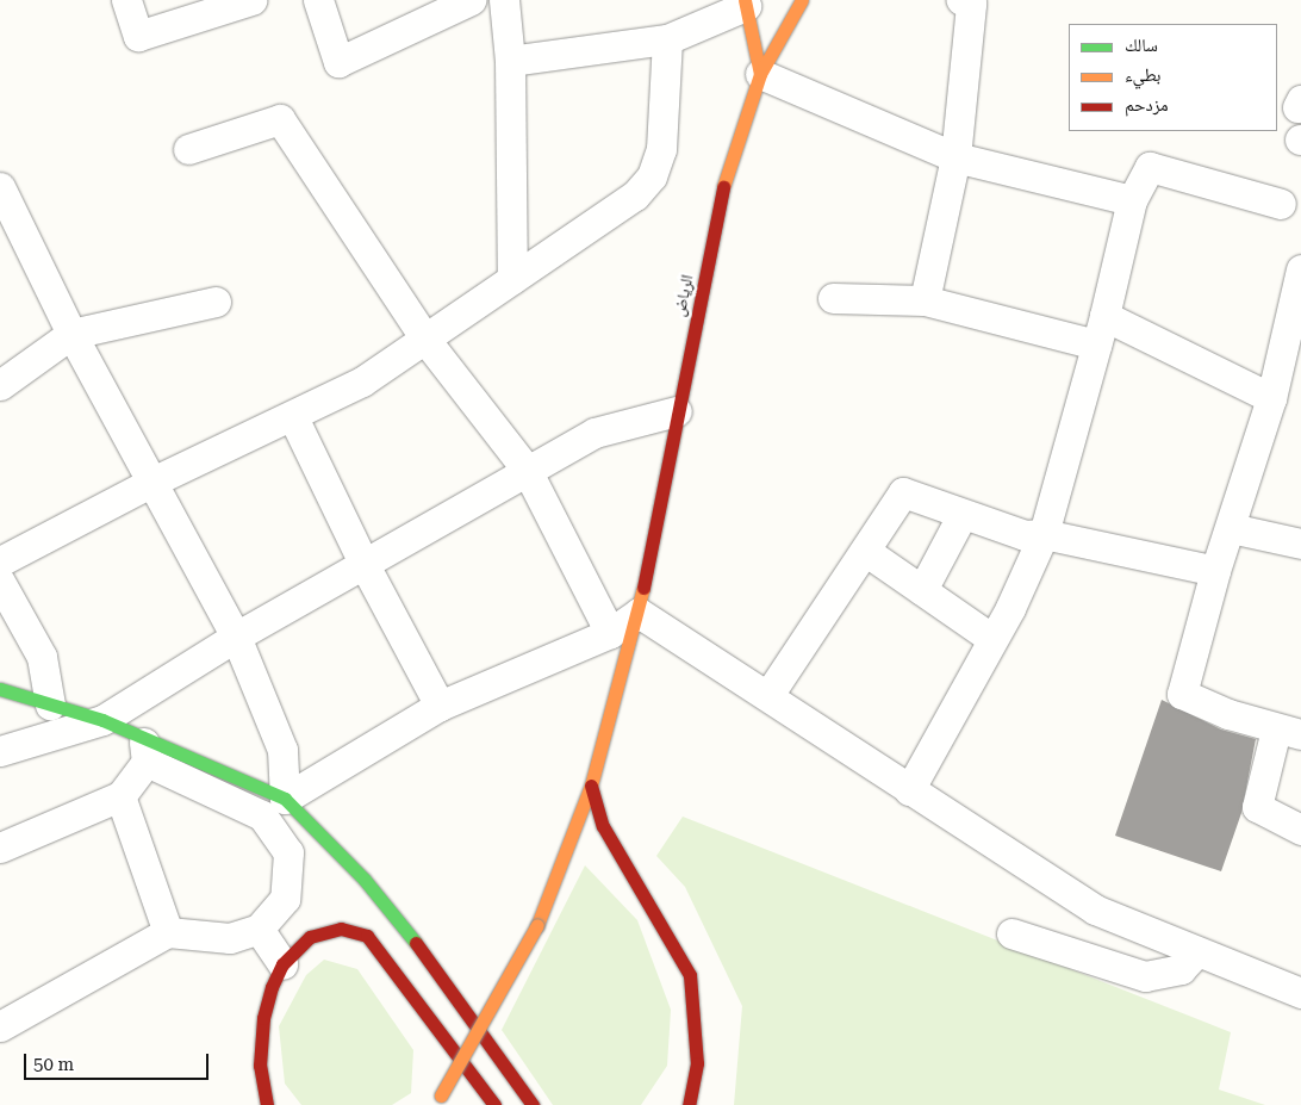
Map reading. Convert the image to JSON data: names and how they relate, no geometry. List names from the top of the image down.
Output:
{
  "streets": {
    "street": ["الرياض"]
  },
  "legend": ["سالك", "بطيء", "مزدحم"],
  "scale_bar": "50 m"
}
